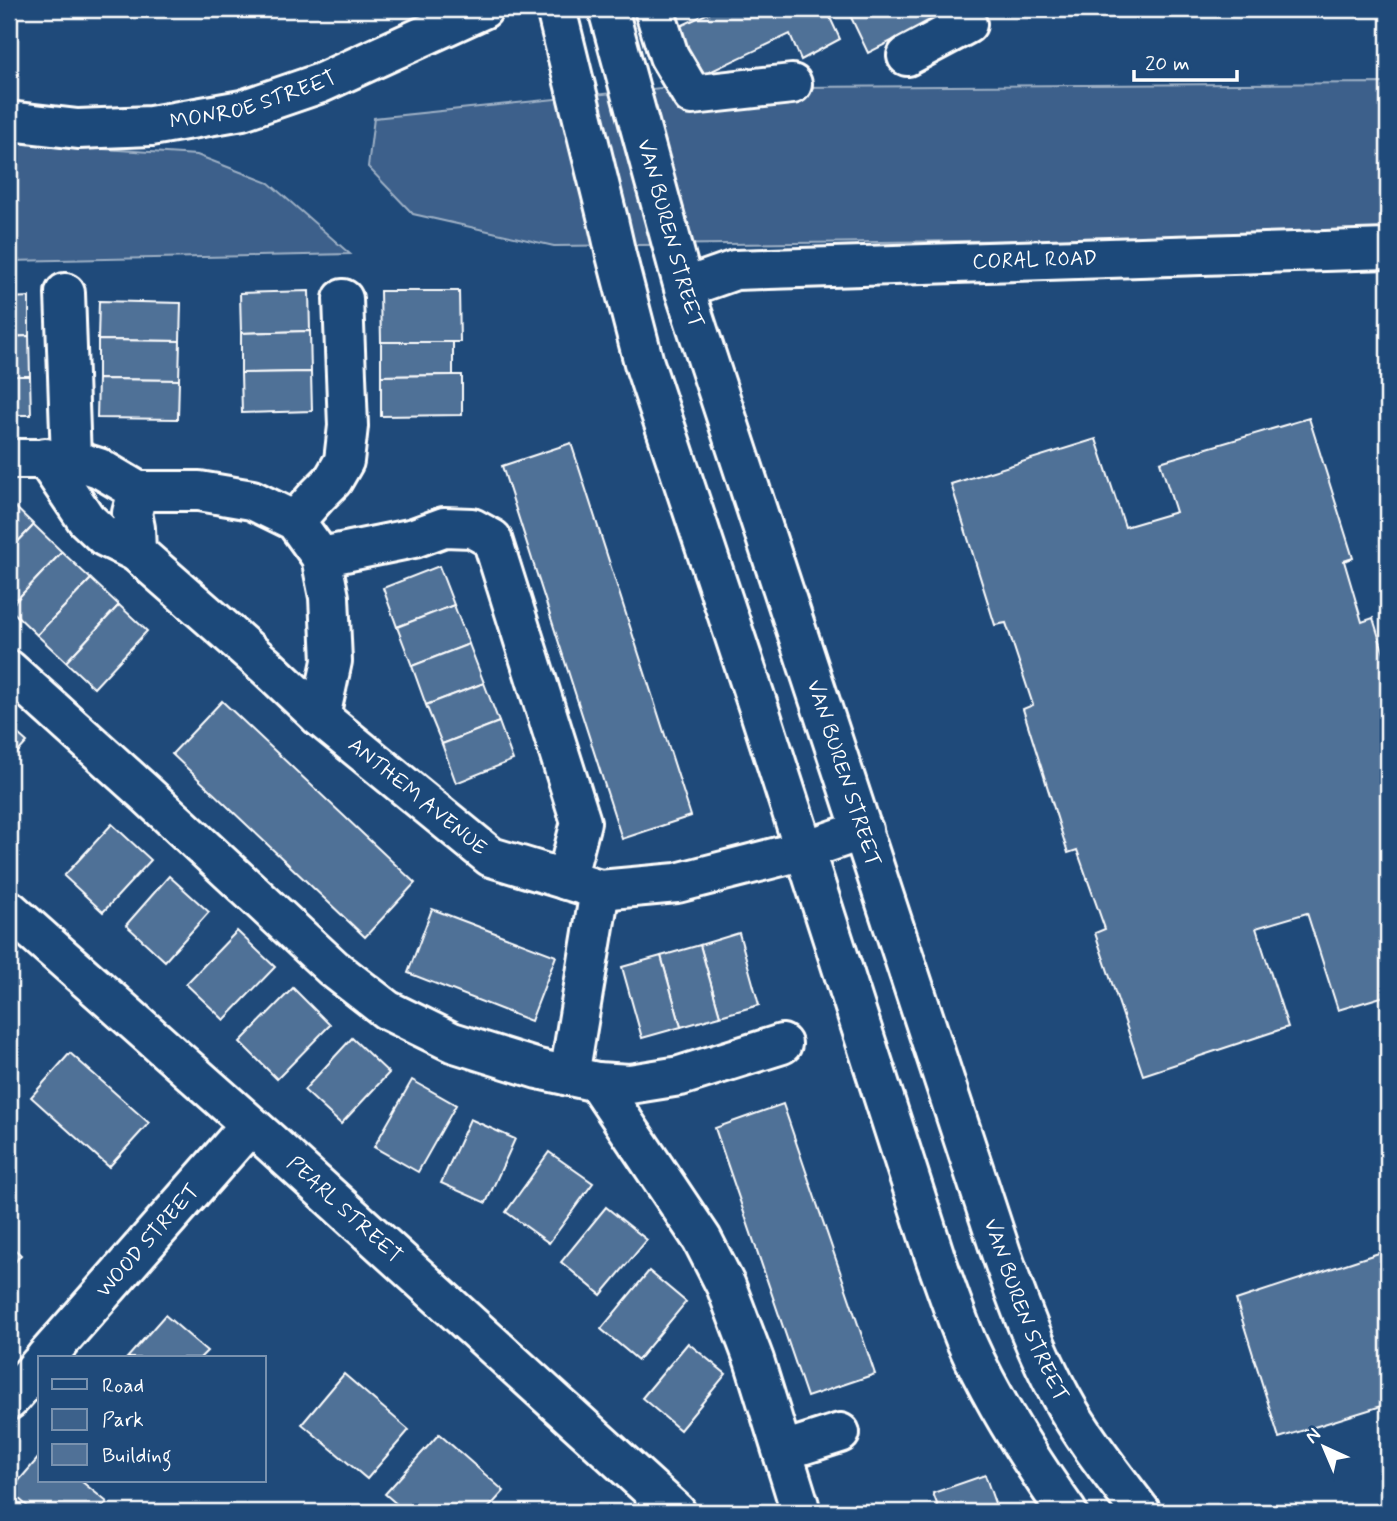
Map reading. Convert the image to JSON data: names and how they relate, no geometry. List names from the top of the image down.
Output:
{
  "streets": {
    "main road": [
      "MONROE STREET",
      "VAN BUREN STREET",
      "CORAL ROAD",
      "ANTHEM AVENUE",
      "PEARL STREET",
      "WOOD STREET"
    ]
  },
  "crossings": [
    ["VAN BUREN STREET", "CORAL ROAD"],
    ["VAN BUREN STREET", "ANTHEM AVENUE"],
    ["PEARL STREET", "WOOD STREET"]
  ],
  "legend": ["Road", "Park", "Building"],
  "scale_bar": "20 m",
  "north": "top left"
}
